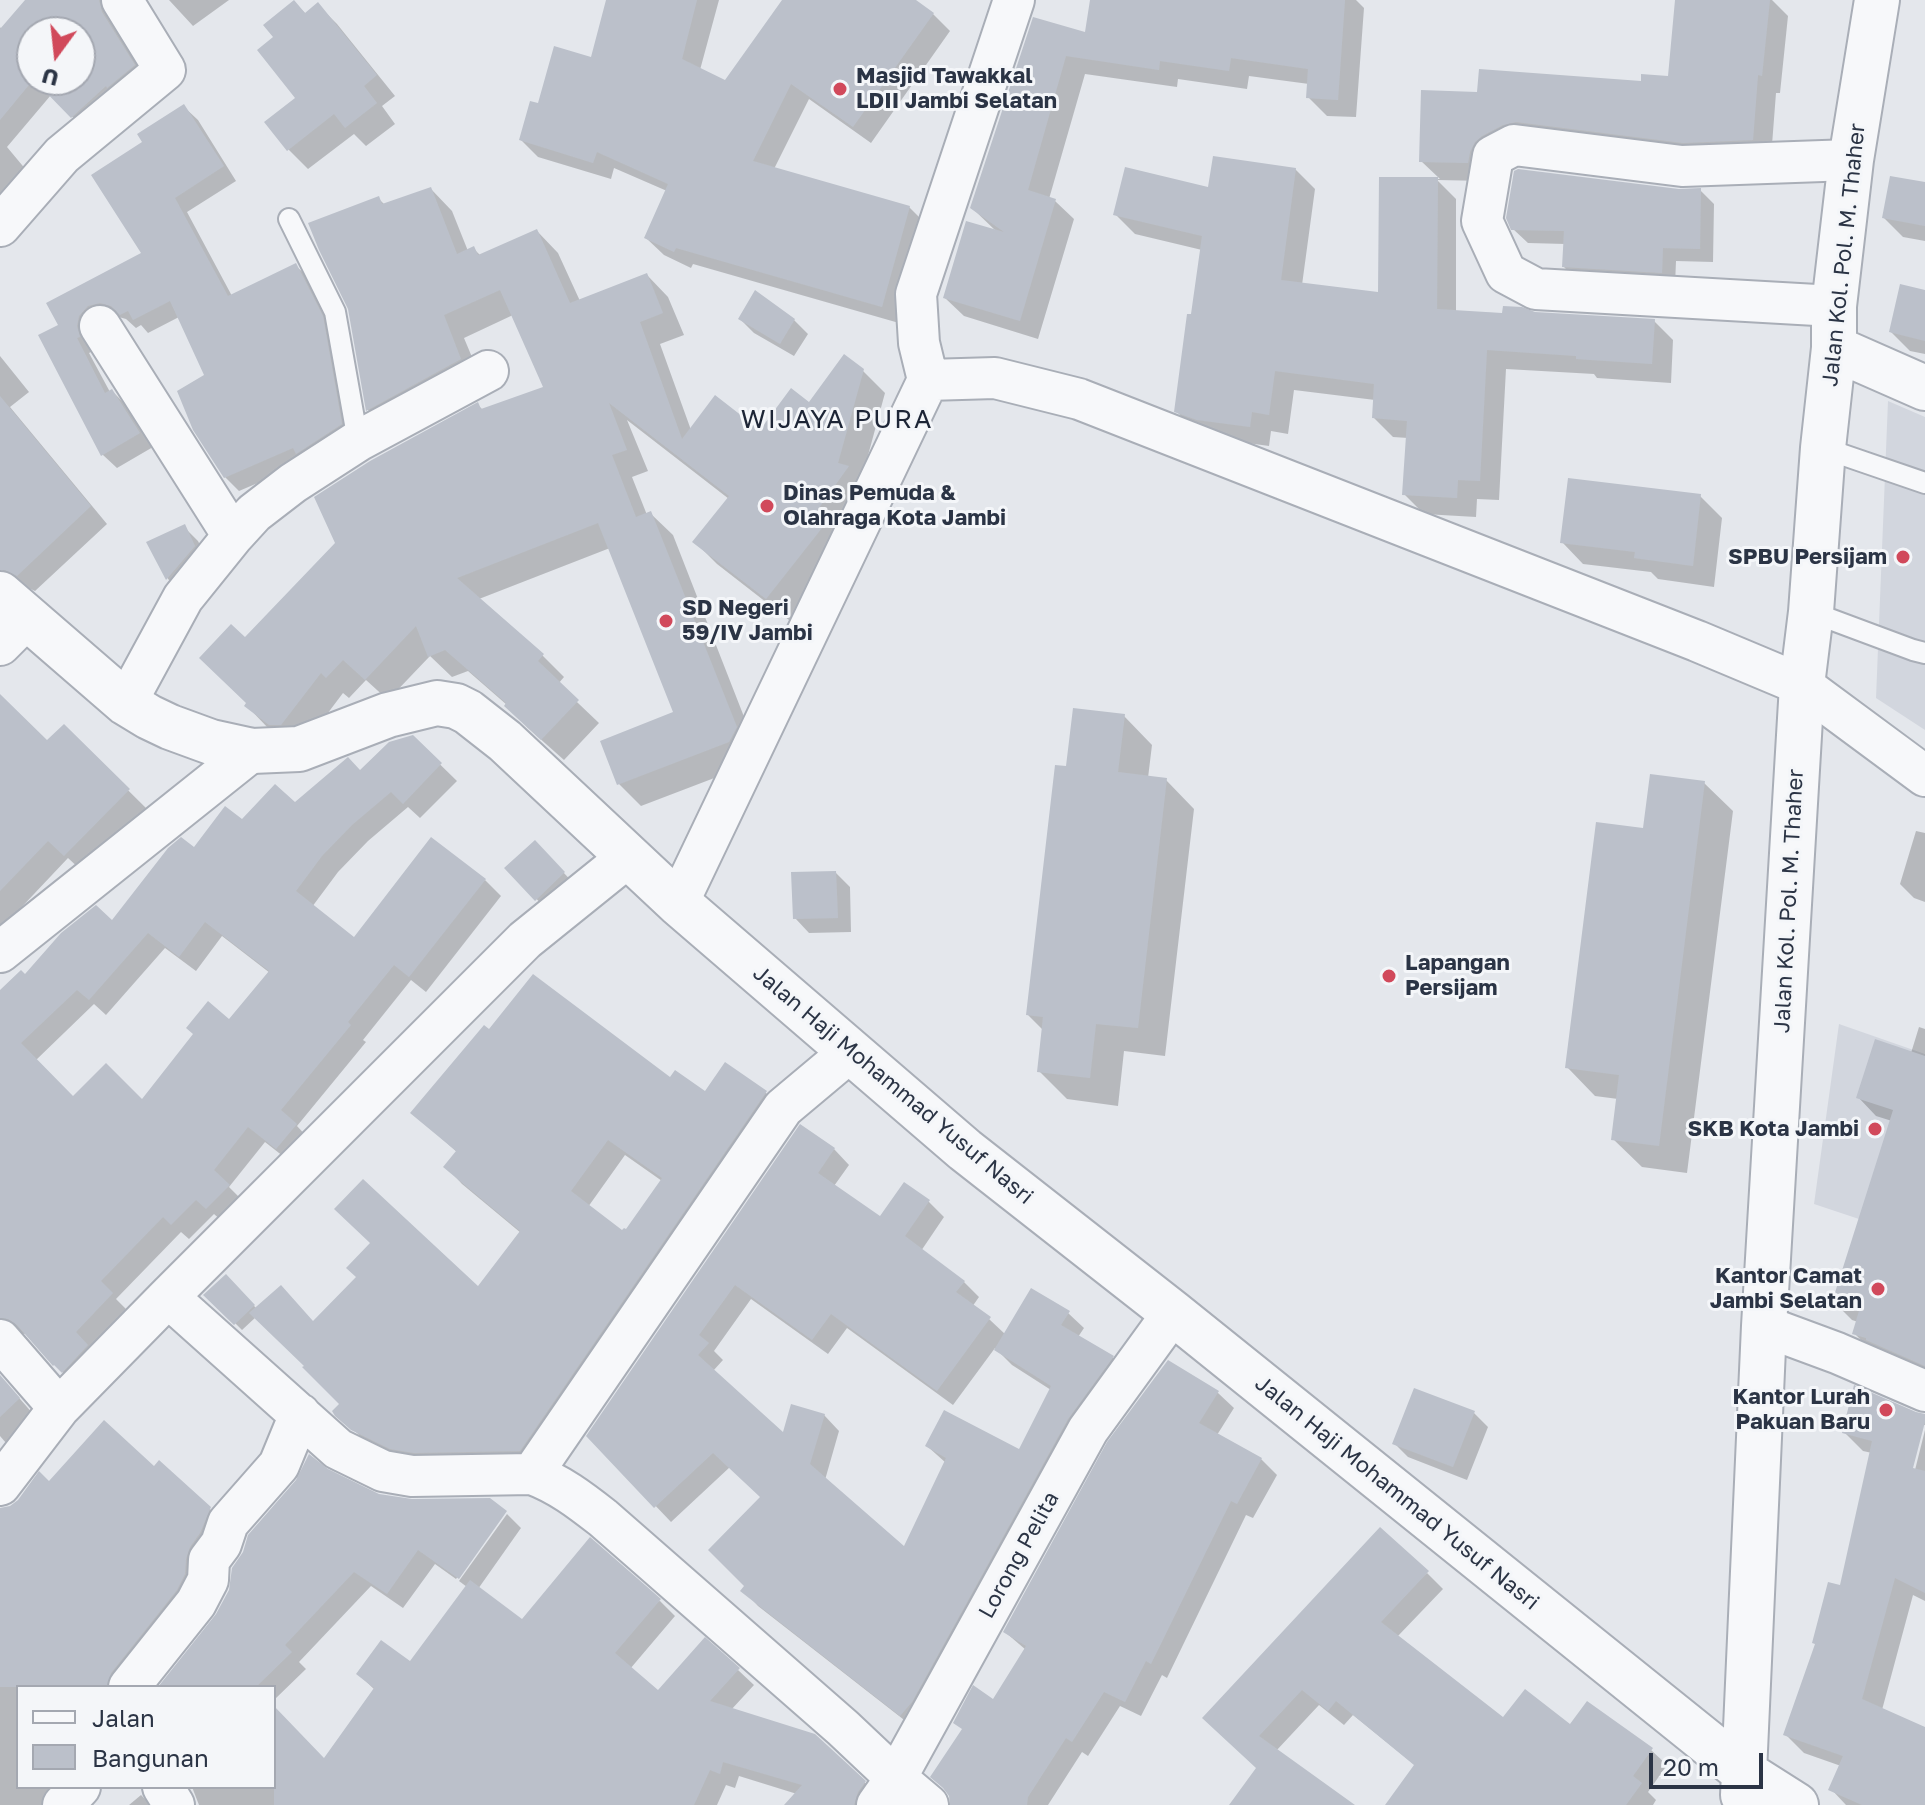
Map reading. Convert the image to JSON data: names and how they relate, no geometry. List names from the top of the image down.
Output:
{
  "streets": {
    "street": ["Jalan Kol. Pol. M. Thaher", "Jalan Haji Mohammad Yusuf Nasri", "Lorong Pelita"]
  },
  "crossings": [
    ["Jalan Kol. Pol. M. Thaher", "Jalan Haji Mohammad Yusuf Nasri"],
    ["Jalan Haji Mohammad Yusuf Nasri", "Lorong Pelita"]
  ],
  "districts": ["WIJAYA PURA"],
  "places": [
    "Masjid Tawakkal LDII Jambi Selatan",
    "Dinas Pemuda & Olahraga Kota Jambi",
    "SPBU Persijam",
    "SD Negeri 59/IV Jambi",
    "Lapangan Persijam",
    "SKB Kota Jambi",
    "Kantor Camat Jambi Selatan",
    "Kantor Lurah Pakuan Baru"
  ],
  "legend": ["Jalan", "Bangunan"],
  "scale_bar": "20 m",
  "north": "bottom"
}
